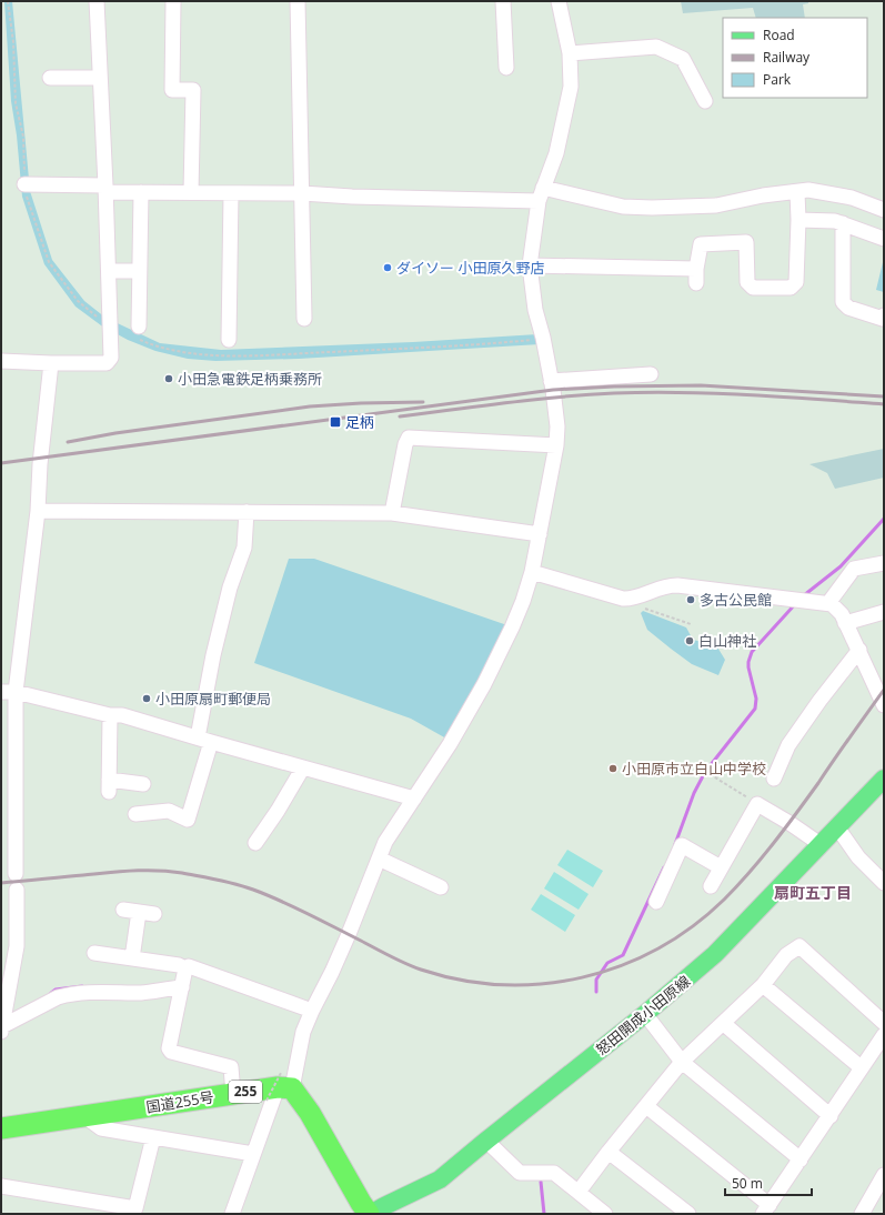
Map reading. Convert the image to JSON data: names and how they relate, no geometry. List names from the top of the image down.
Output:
{
  "streets": {
    "highway": ["255", "国道255号"],
    "main road": ["怒田開成小田原線"]
  },
  "districts": ["扇町五丁目"],
  "places": {
    "other": [
      "ダイソー 小田原久野店",
      "小田急電鉄足柄乗務所",
      "多古公民館",
      "白山神社",
      "小田原扇町郵便局",
      "小田原市立白山中学校"
    ],
    "transit": ["足柄"]
  },
  "legend": ["Road", "Railway", "Park"],
  "scale_bar": "50 m"
}
